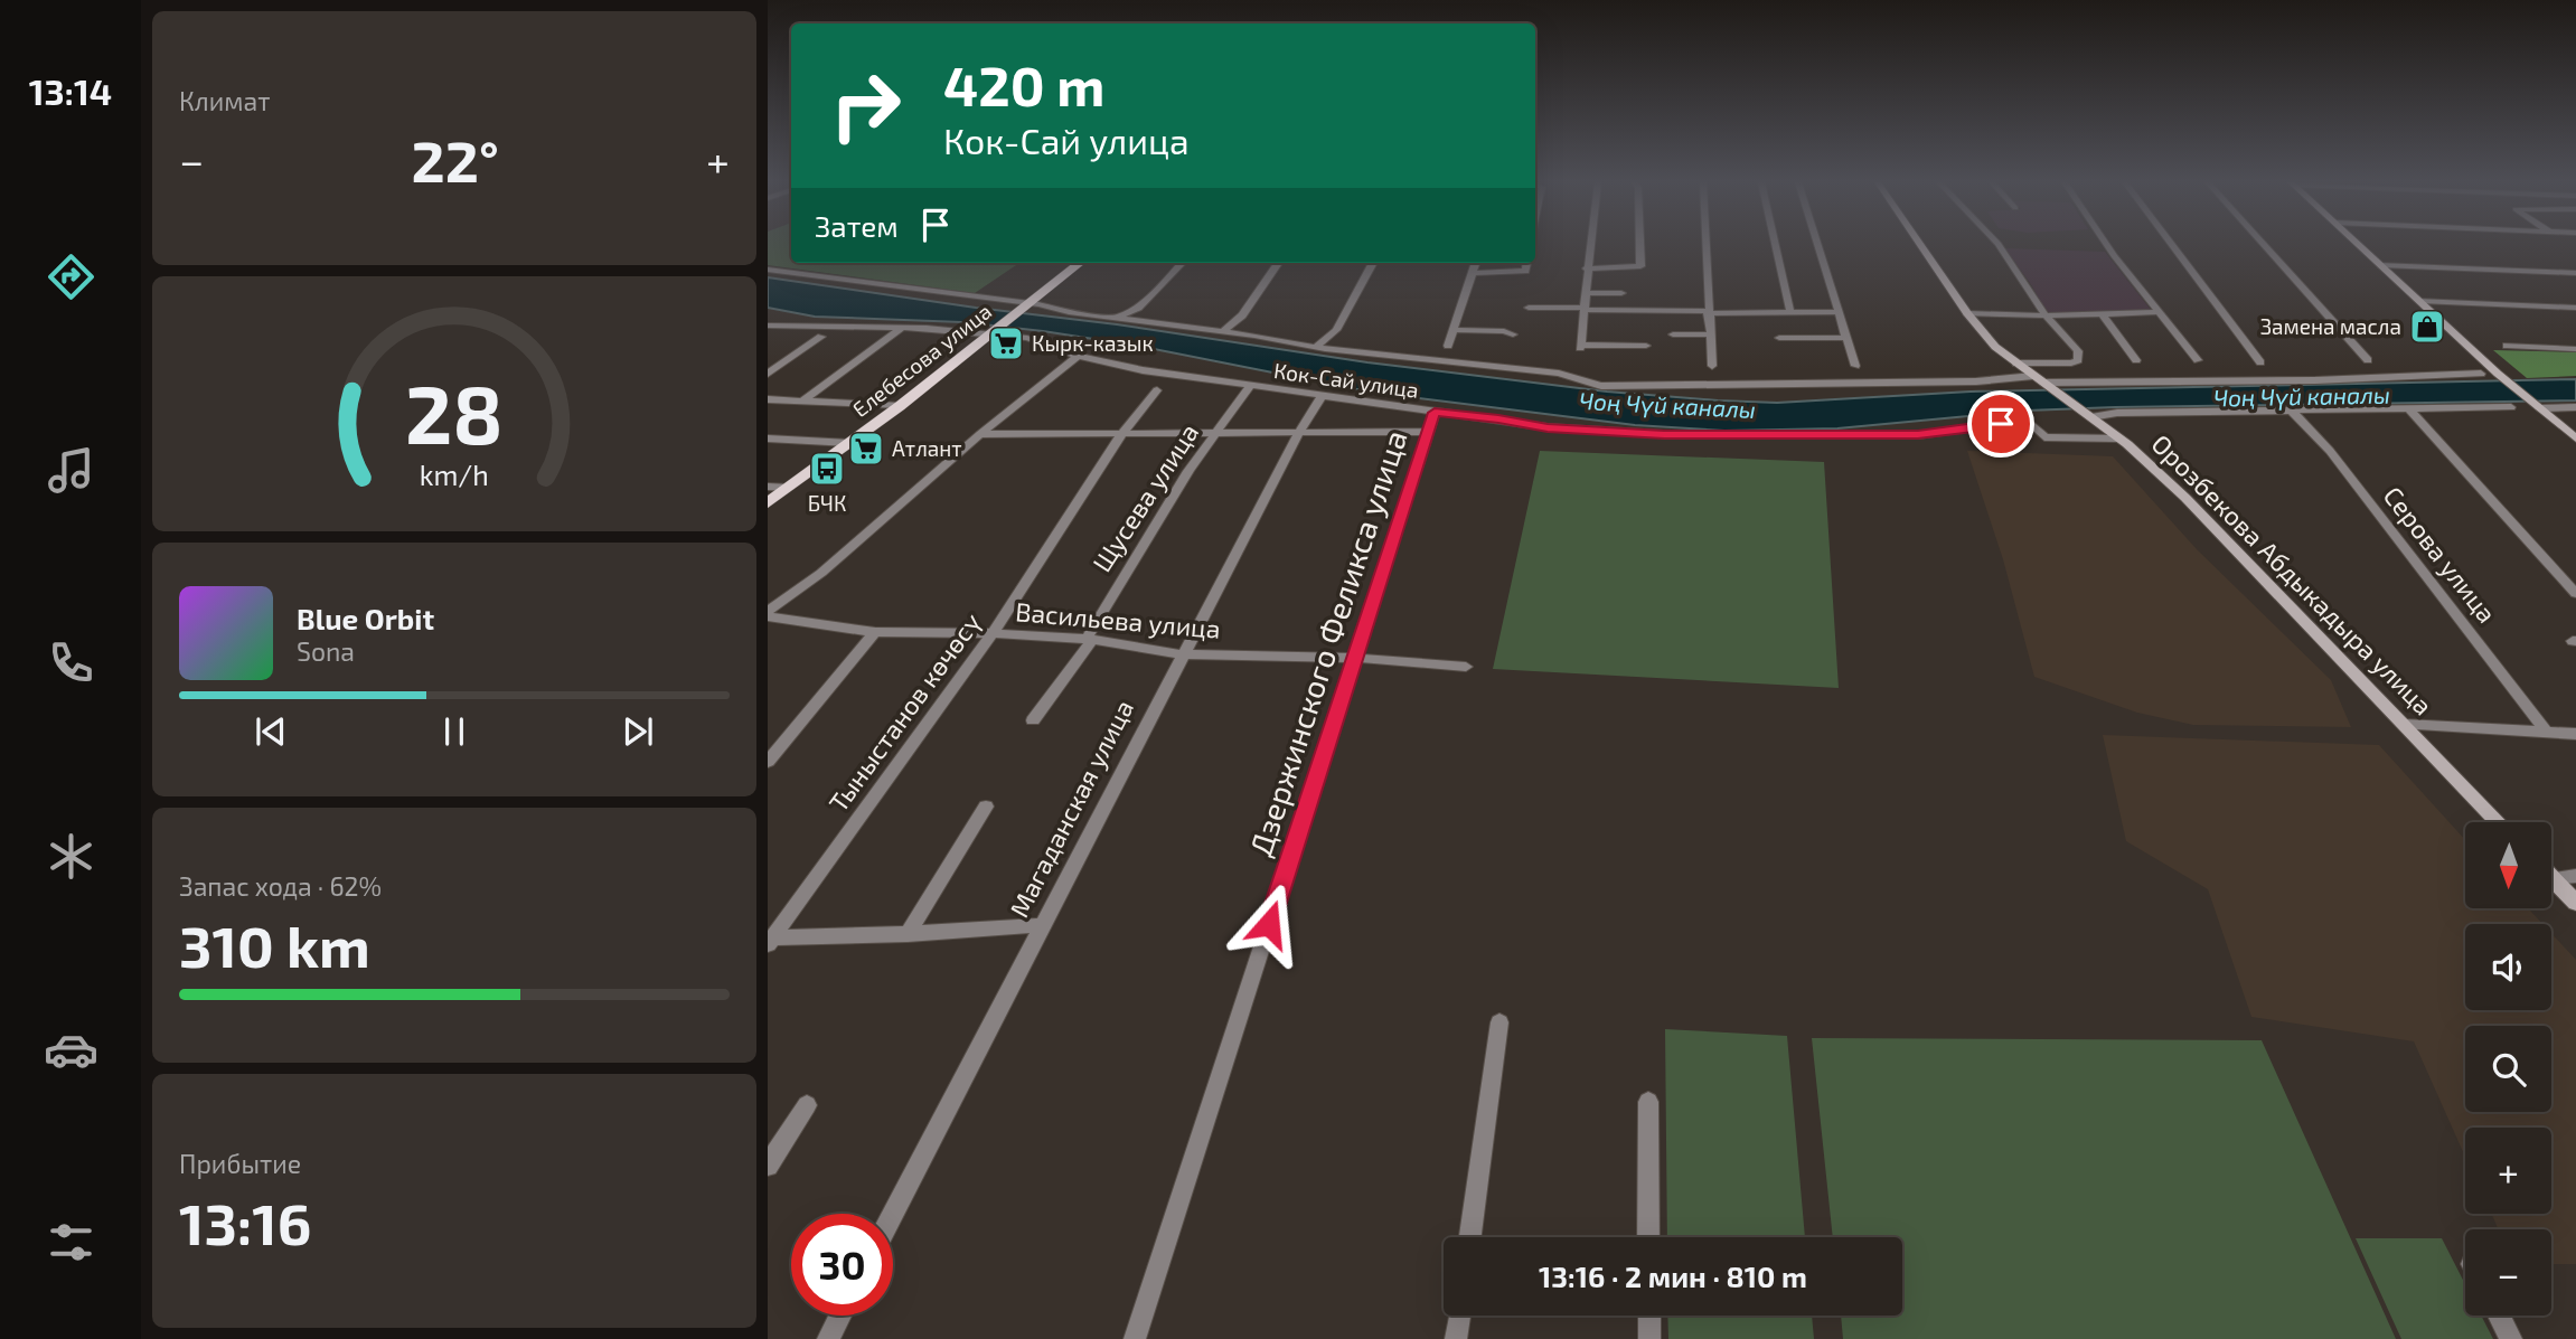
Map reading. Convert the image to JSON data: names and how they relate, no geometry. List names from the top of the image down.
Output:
{
  "streets": {
    "main road": ["Елебесова улица"],
    "street": [
      "Кок-Сай улица",
      "Щусева улица",
      "Серова улица",
      "Орозбекова Абдыкадыра улица",
      "Васильева улица",
      "Дзержинского Феликса улица",
      "Тыныстанов көчөсү",
      "Магаданская улица"
    ]
  },
  "crossings": [
    ["Елебесова улица", "Кок-Сай улица"],
    ["Кок-Сай улица", "Щусева улица"],
    ["Кок-Сай улица", "Дзержинского Феликса улица"],
    ["Кок-Сай улица", "Магаданская улица"],
    ["Щусева улица", "Васильева улица"],
    ["Васильева улица", "Дзержинского Феликса улица"],
    ["Васильева улица", "Тыныстанов көчөсү"],
    ["Васильева улица", "Магаданская улица"]
  ],
  "water": ["Чоң Чүй каналы"],
  "places": {
    "shop": ["Замена масла"],
    "supermarket": ["Кырк-казык", "Атлант"],
    "bus stop": ["БЧК"]
  },
  "north": "bottom",
  "page": {
    "tabs": "13:14",
    "tile": [
      "Климат",
      ["Запас хода · 62%", "310 km"],
      ["Прибытие", "13:16"]
    ],
    "turn": ["420 m", "Кок-Сай улица"],
    "heat": ["−", "22°", "+"],
    "then": "Затем",
    "song": ["Blue Orbit", "Sona"],
    "map_buttons": ["+", "−"],
    "limit": "30",
    "trip": "13:16 · 2 мин · 810 m",
    "gauge": ["28", "km/h"]
  }
}
